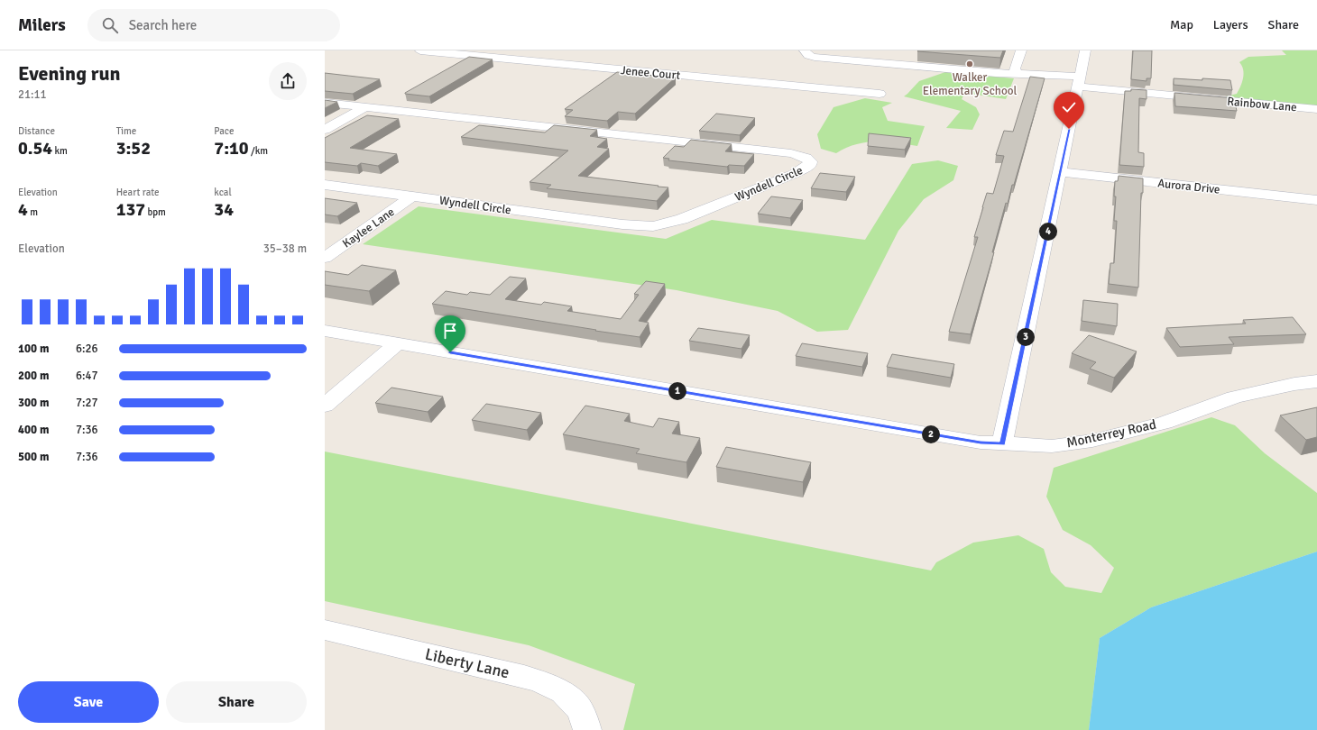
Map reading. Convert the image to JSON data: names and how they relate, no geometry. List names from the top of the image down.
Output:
{
  "streets": {
    "street": [
      "Jenee Court",
      "Rainbow Lane",
      "Wyndell Circle",
      "Aurora Drive",
      "Kaylee Lane",
      "Monterrey Road",
      "Liberty Lane"
    ]
  },
  "crossings": [
    ["Wyndell Circle", "Kaylee Lane"]
  ],
  "places": ["Walker Elementary School"],
  "page": {
    "header": "Milers",
    "search": "Search here",
    "nav": ["Map", "Layers", "Share"],
    "heading": ["Evening run", "21:11"],
    "stats": [
      ["Distance", "0.54 km"],
      ["Time", "3:52"],
      ["Pace", "7:10 /km"],
      ["Elevation", "4 m"],
      ["Heart rate", "137 bpm"],
      ["kcal", "34"]
    ],
    "pins": [
      "4",
      "3",
      "1",
      "2"
    ],
    "chart": ["Elevation", "35–38 m"],
    "list": [
      {
        "name": "100 m",
        "note": "6:26"
      },
      {
        "name": "200 m",
        "note": "6:47"
      },
      {
        "name": "300 m",
        "note": "7:27"
      },
      {
        "name": "400 m",
        "note": "7:36"
      },
      {
        "name": "500 m",
        "note": "7:36"
      }
    ],
    "buttons": ["Save", "Share"]
  }
}
